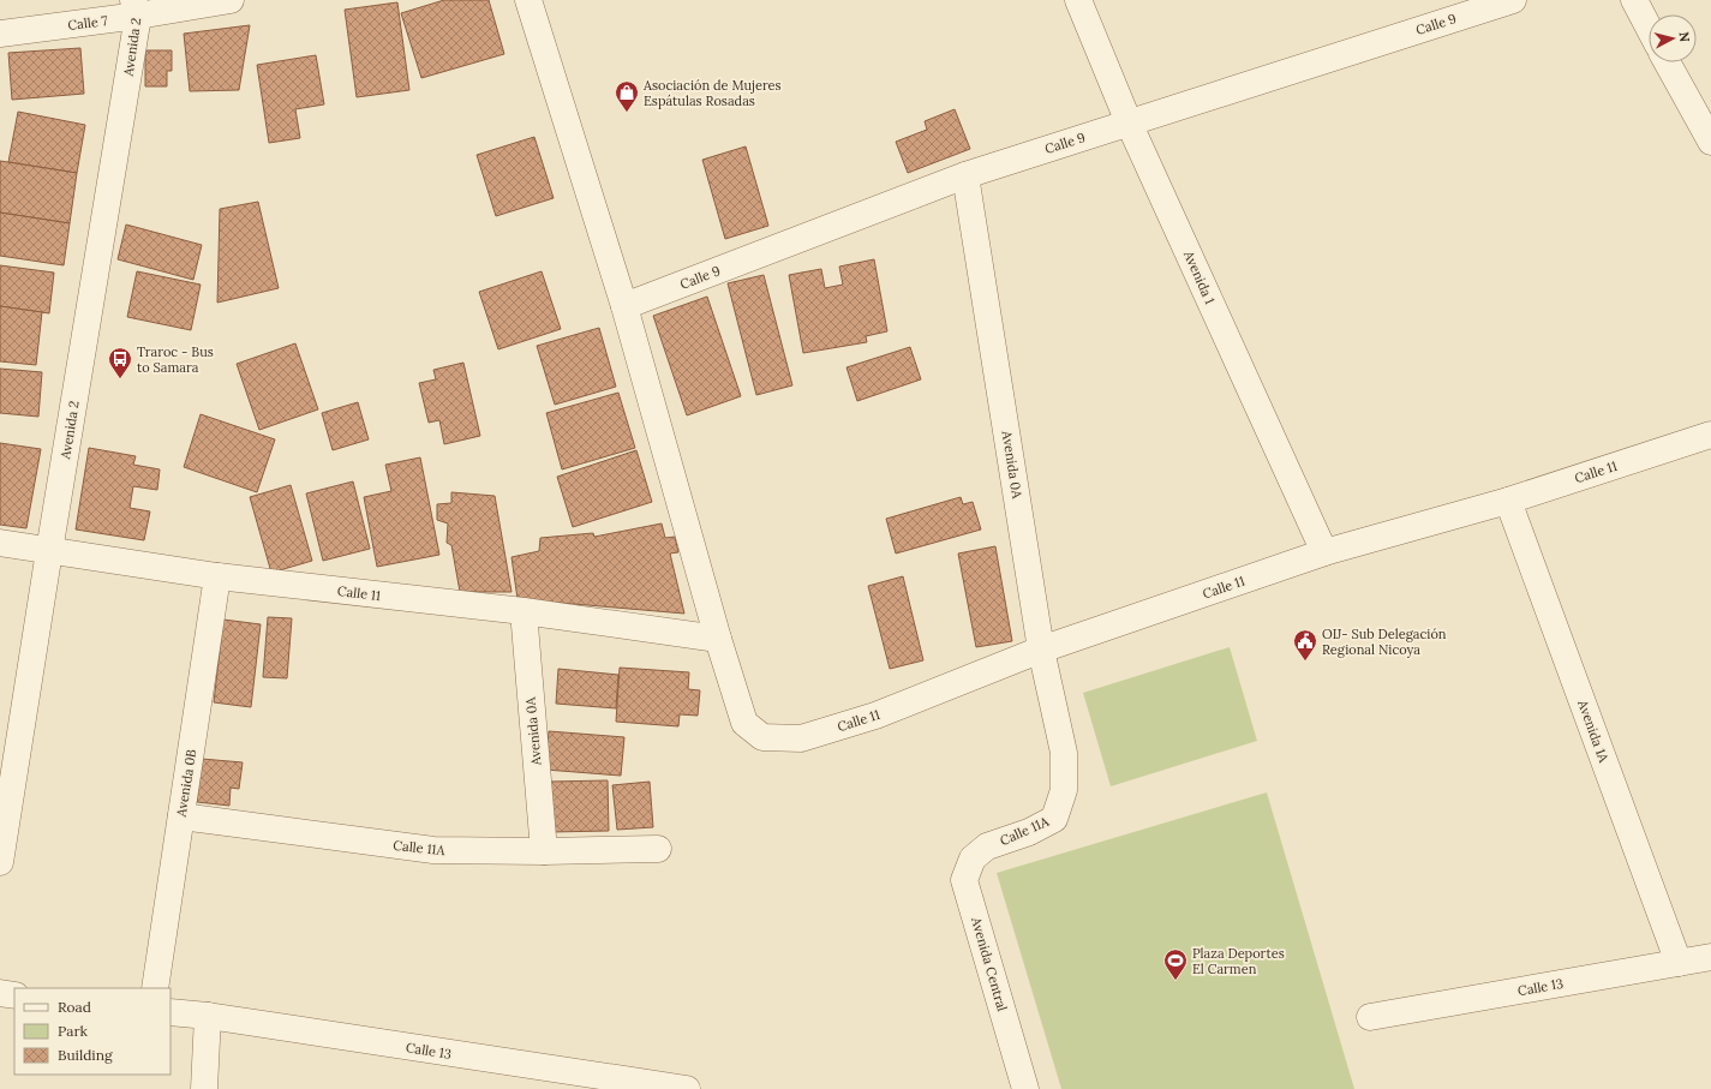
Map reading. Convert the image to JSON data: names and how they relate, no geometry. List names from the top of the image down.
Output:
{
  "streets": {
    "street": [
      "Calle 7",
      "Calle 9",
      "Avenida 2",
      "Avenida 1",
      "Avenida 0A",
      "Calle 11",
      "Avenida 1A",
      "Avenida 0B",
      "Calle 11A",
      "Avenida Central",
      "Calle 13"
    ]
  },
  "crossings": [
    ["Calle 7", "Avenida 2"],
    ["Calle 9", "Avenida 1"],
    ["Calle 9", "Avenida 0A"],
    ["Avenida 2", "Calle 11"],
    ["Avenida 1", "Calle 11"],
    ["Avenida 0A", "Calle 11"],
    ["Avenida 0A", "Calle 11A"],
    ["Calle 11", "Avenida 1A"],
    ["Calle 11", "Avenida 0B"],
    ["Avenida 1A", "Calle 13"],
    ["Avenida 0B", "Calle 11A"],
    ["Calle 11A", "Avenida Central"]
  ],
  "places": {
    "shop": ["Asociación de Mujeres Espátulas Rosadas"],
    "bus stop": ["Traroc - Bus to Samara"],
    "public building": ["OIJ- Sub Delegación Regional Nicoya"],
    "sports": ["Plaza Deportes El Carmen"]
  },
  "legend": ["Road", "Park", "Building"],
  "north": "right"
}
